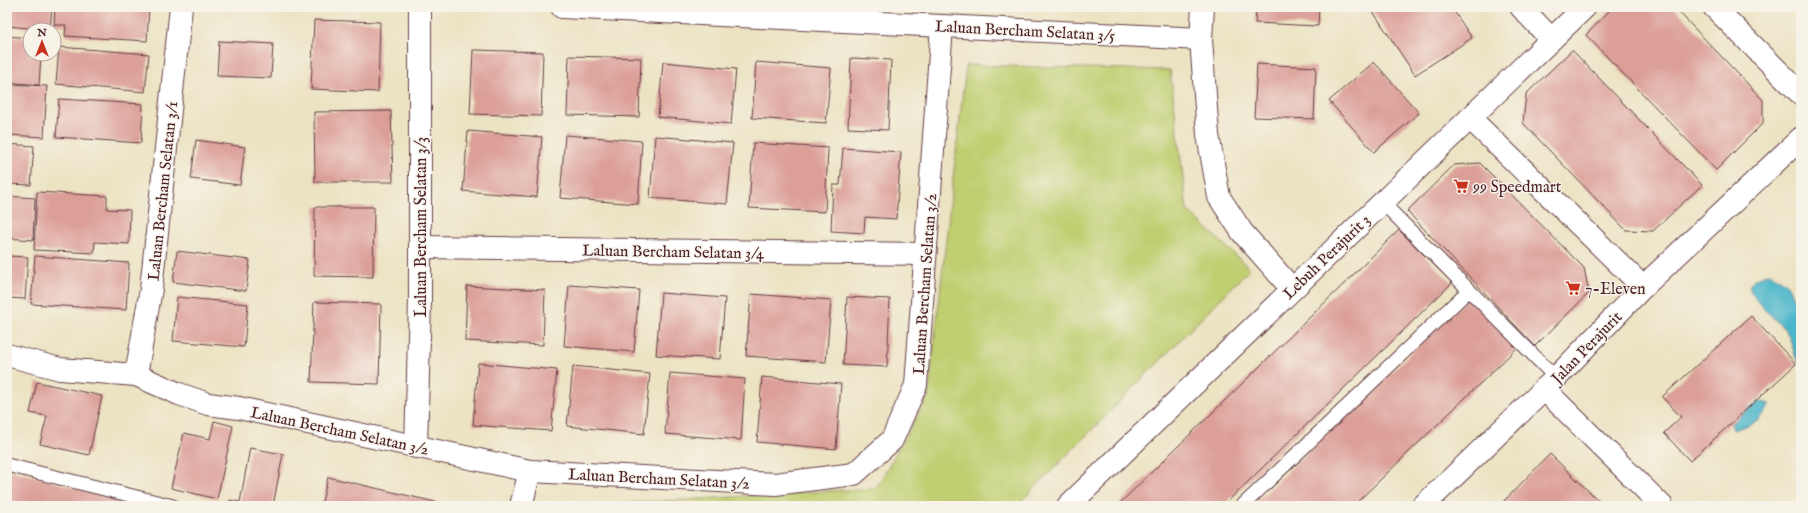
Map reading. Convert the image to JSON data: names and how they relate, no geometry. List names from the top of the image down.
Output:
{
  "streets": {
    "street": [
      "Laluan Bercham Selatan 3/5",
      "Laluan Bercham Selatan 3/1",
      "Laluan Bercham Selatan 3/3",
      "Laluan Bercham Selatan 3/4",
      "Lebuh Perajurit 3",
      "Laluan Bercham Selatan 3/2",
      "Jalan Perajurit"
    ]
  },
  "crossings": [
    ["Laluan Bercham Selatan 3/5", "Laluan Bercham Selatan 3/2"],
    ["Laluan Bercham Selatan 3/1", "Laluan Bercham Selatan 3/2"],
    ["Laluan Bercham Selatan 3/3", "Laluan Bercham Selatan 3/4"],
    ["Laluan Bercham Selatan 3/3", "Laluan Bercham Selatan 3/2"],
    ["Laluan Bercham Selatan 3/4", "Laluan Bercham Selatan 3/2"]
  ],
  "places": {
    "supermarket": ["99 Speedmart", "7-Eleven"]
  },
  "north": "top"
}
